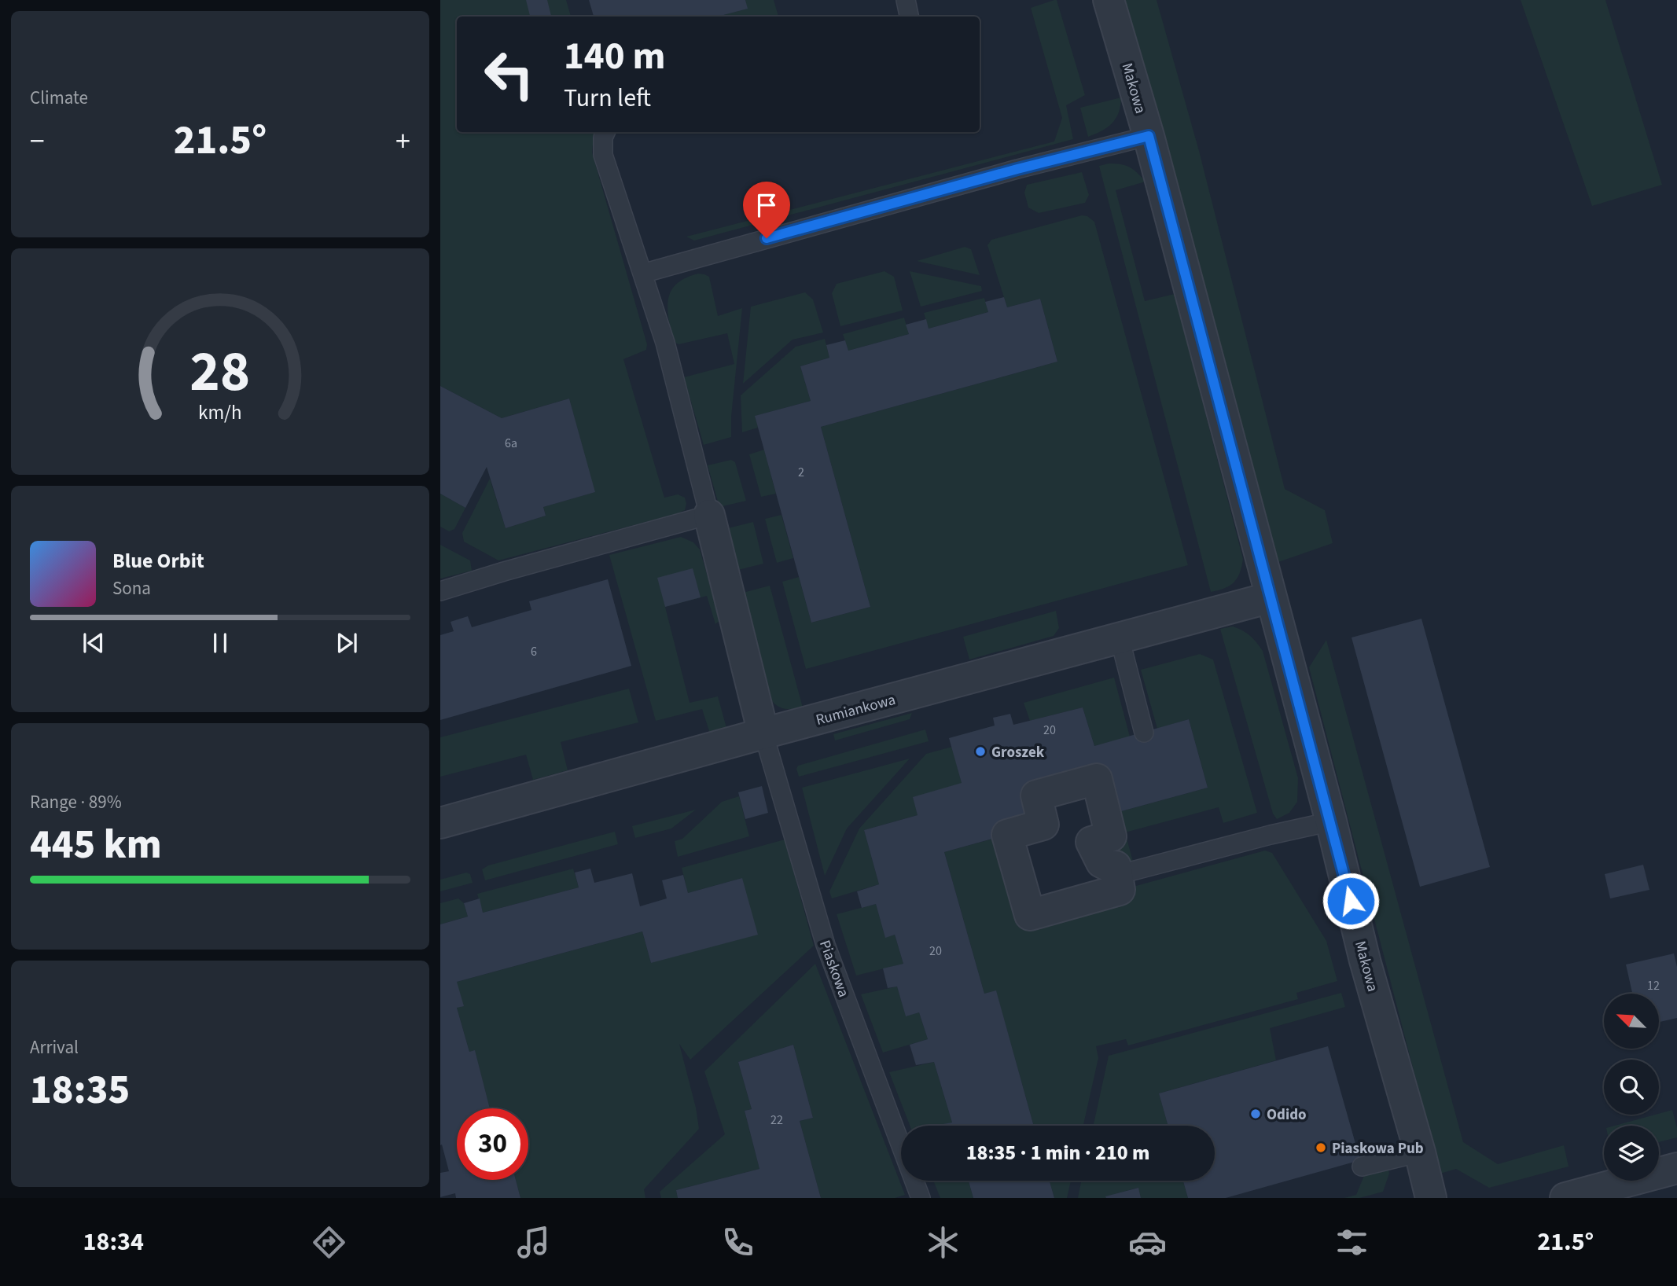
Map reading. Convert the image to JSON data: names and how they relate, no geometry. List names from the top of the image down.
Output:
{
  "streets": {
    "street": ["Makowa", "Rumiankowa"],
    "lane": ["Piaskowa"]
  },
  "crossings": [
    ["Makowa", "Rumiankowa"],
    ["Rumiankowa", "Piaskowa"]
  ],
  "places": ["Groszek", "Odido", "Piaskowa Pub"],
  "house_numbers": [
    "6a",
    "2",
    "6",
    "20",
    "20",
    "12",
    "22"
  ],
  "north": "top left",
  "page": {
    "tile": [
      "Climate",
      ["Range · 89%", "445 km"],
      ["Arrival", "18:35"]
    ],
    "turn": ["140 m", "Turn left"],
    "heat": ["−", "21.5°", "+"],
    "song": ["Blue Orbit", "Sona"],
    "limit": "30",
    "trip": "18:35 · 1 min · 210 m",
    "tabs": ["18:34", "21.5°"],
    "gauge": ["28", "km/h"]
  }
}
